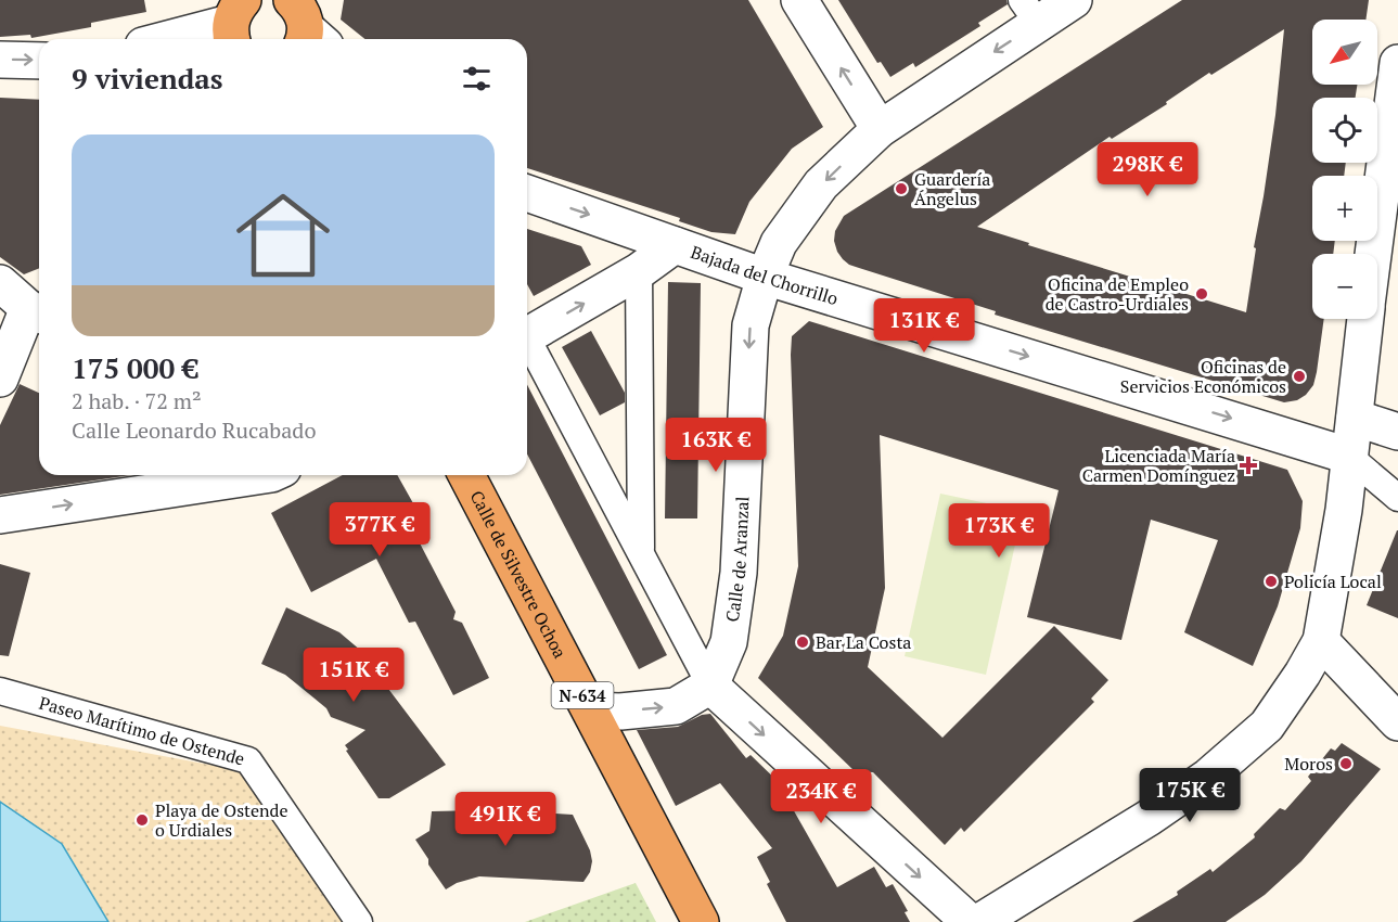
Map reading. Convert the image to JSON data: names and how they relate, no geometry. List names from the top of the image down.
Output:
{
  "streets": {
    "highway": ["Calle de Silvestre Ochoa", "N-634"],
    "street": ["Bajada del Chorrillo", "Calle de Aranzal", "Paseo Marítimo de Ostende"]
  },
  "crossings": [
    ["Bajada del Chorrillo", "Calle de Aranzal"]
  ],
  "one_way": ["Bajada del Chorrillo", "Calle de Aranzal"],
  "places": {
    "other": [
      "Guardería Ángelus",
      "Oficina de Empleo de Castro-Urdiales",
      "Oficinas de Servicios Económicos",
      "Policía Local",
      "Bar La Costa",
      "Moros",
      "Playa de Ostende o Urdiales"
    ],
    "health": ["Licenciada María Carmen Domínguez"]
  },
  "north": "bottom left",
  "page": {
    "map_buttons": ["+", "−"],
    "heading": "9 viviendas",
    "list": [
      {
        "name": "175 000 €",
        "note": "2 hab. · 72 m² · Calle Leonardo Rucabado"
      }
    ],
    "price": [
      "298K €",
      "131K €",
      "163K €",
      "377K €",
      "173K €",
      "151K €",
      "175K €",
      "234K €",
      "491K €"
    ]
  }
}
